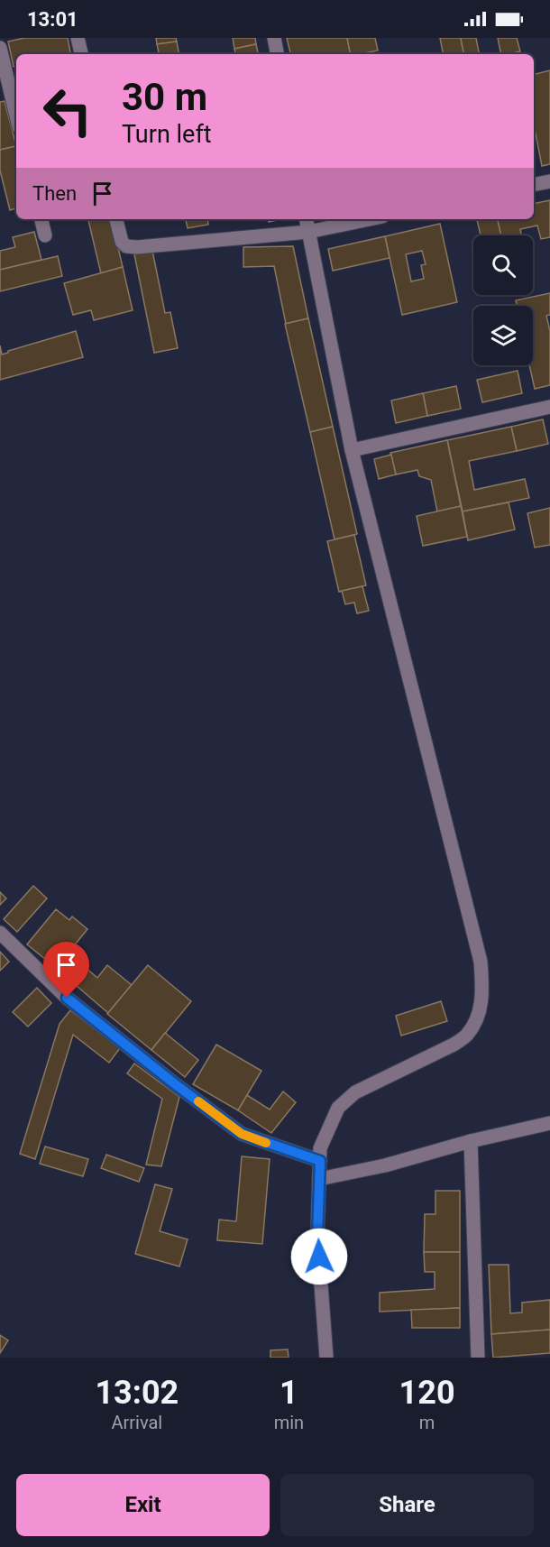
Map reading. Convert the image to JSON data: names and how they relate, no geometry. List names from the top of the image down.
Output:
{
  "page": {
    "status": "13:01",
    "turn": ["30 m", "Turn left"],
    "then": "Then",
    "eta": [
      "13:02",
      "Arrival",
      "1",
      "min",
      "120",
      "m"
    ],
    "buttons": ["Exit", "Share"]
  }
}
